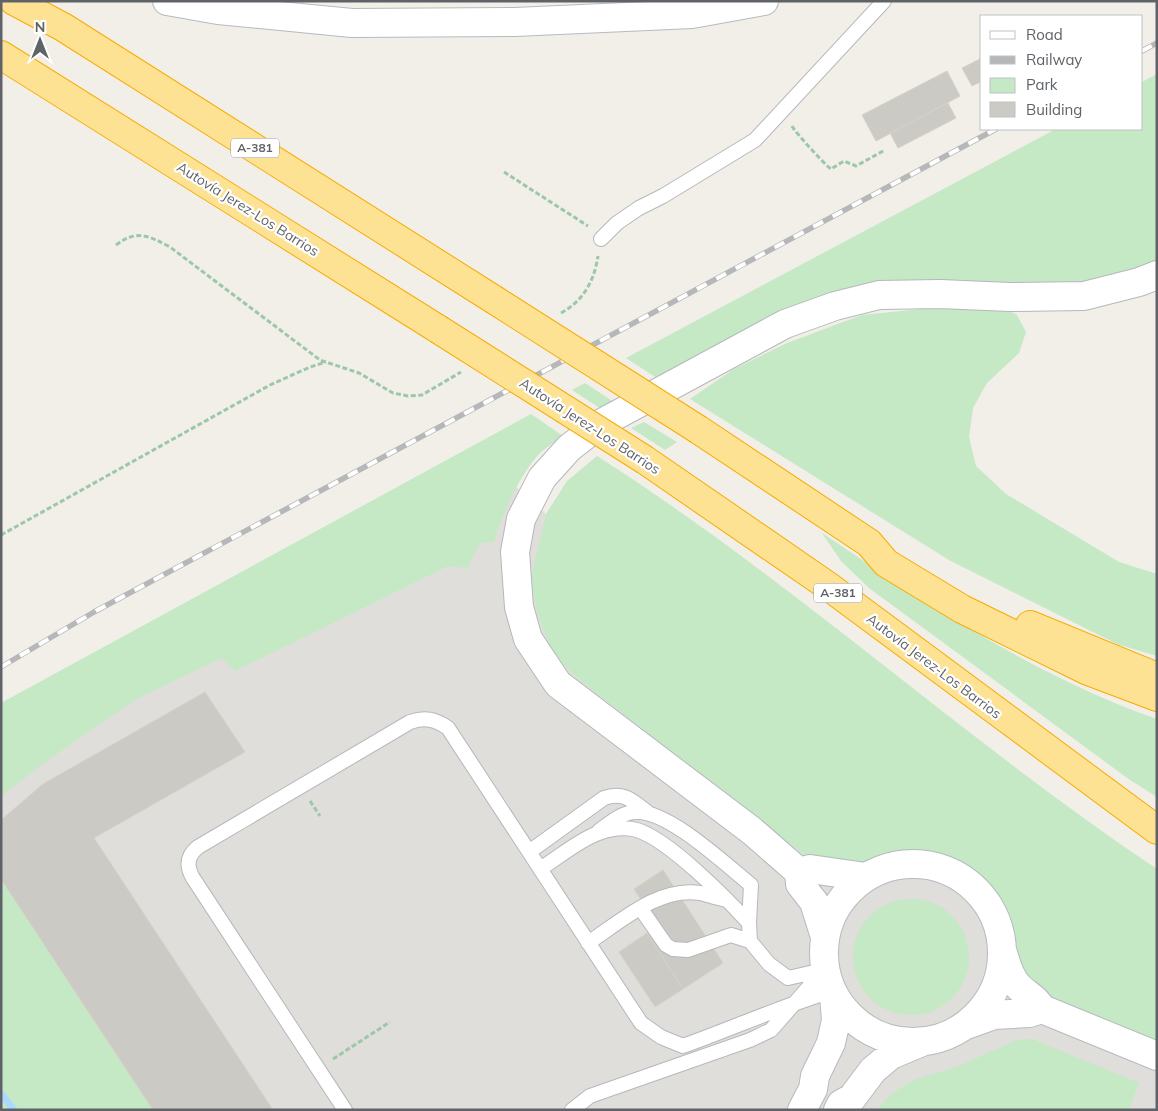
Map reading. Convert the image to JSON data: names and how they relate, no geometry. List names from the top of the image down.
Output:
{
  "streets": {
    "highway": ["A-381", "Autovía Jerez-Los Barrios"]
  },
  "legend": [
    "Road",
    "Railway",
    "Park",
    "Building"
  ],
  "north": "top"
}
